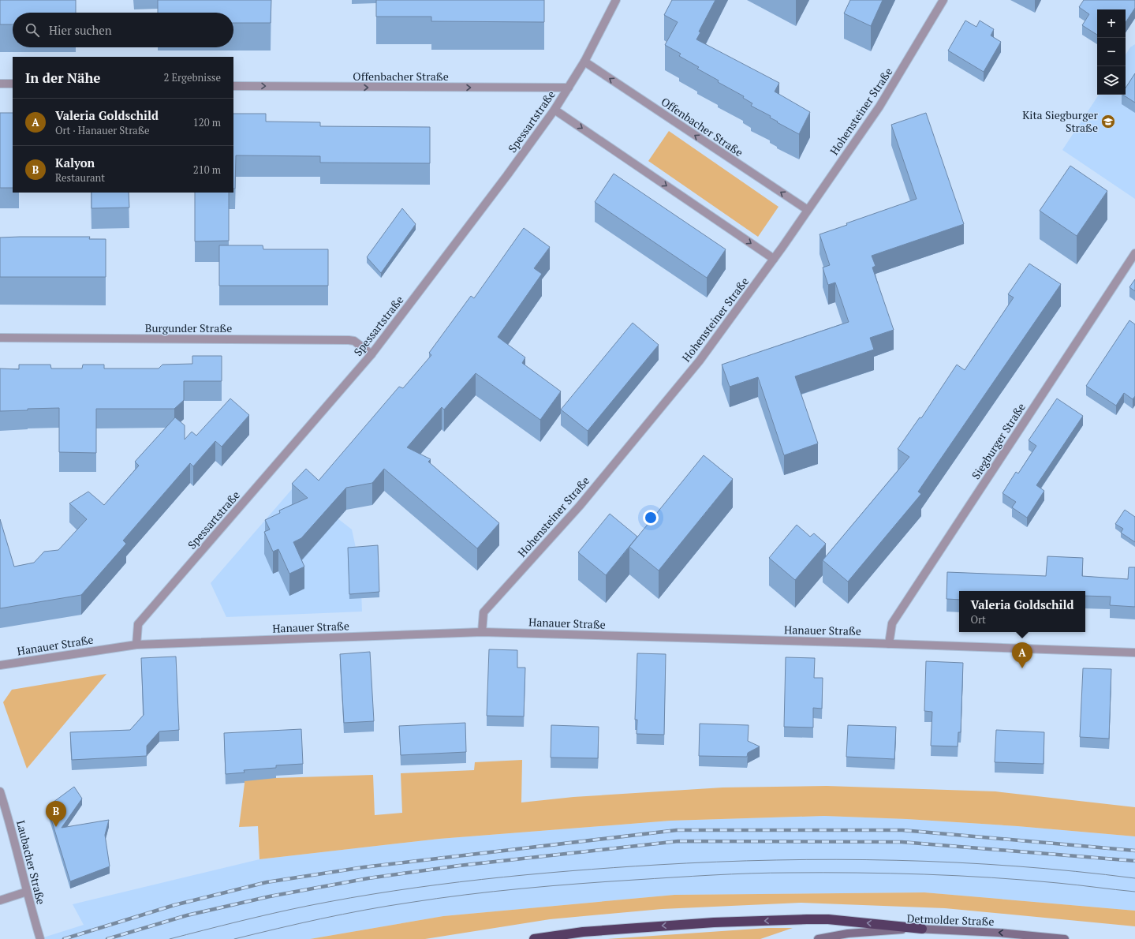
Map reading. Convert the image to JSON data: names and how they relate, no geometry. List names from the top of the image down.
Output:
{
  "streets": {
    "main road": ["Detmolder Straße"],
    "street": [
      "Offenbacher Straße",
      "Hohensteiner Straße",
      "Spessartstraße",
      "Burgunder Straße",
      "Siegburger Straße",
      "Hanauer Straße",
      "Laubacher Straße"
    ]
  },
  "crossings": [
    ["Offenbacher Straße", "Hohensteiner Straße"],
    ["Offenbacher Straße", "Spessartstraße"],
    ["Hohensteiner Straße", "Hanauer Straße"],
    ["Spessartstraße", "Burgunder Straße"],
    ["Spessartstraße", "Hanauer Straße"],
    ["Siegburger Straße", "Hanauer Straße"]
  ],
  "one_way": ["Detmolder Straße"],
  "places": {
    "school or university": ["Kita Siegburger Straße"]
  },
  "page": {
    "map_buttons": ["+", "−"],
    "search": "Hier suchen",
    "heading": ["In der Nähe", "2 Ergebnisse"],
    "list": [
      {
        "mark": "A",
        "name": "Valeria Goldschild",
        "note": "Ort · Hanauer Straße",
        "value": "120 m"
      },
      {
        "mark": "B",
        "name": "Kalyon",
        "note": "Restaurant",
        "value": "210 m"
      }
    ],
    "popup": ["Valeria Goldschild", "Ort"],
    "pins": ["A", "B"]
  }
}
